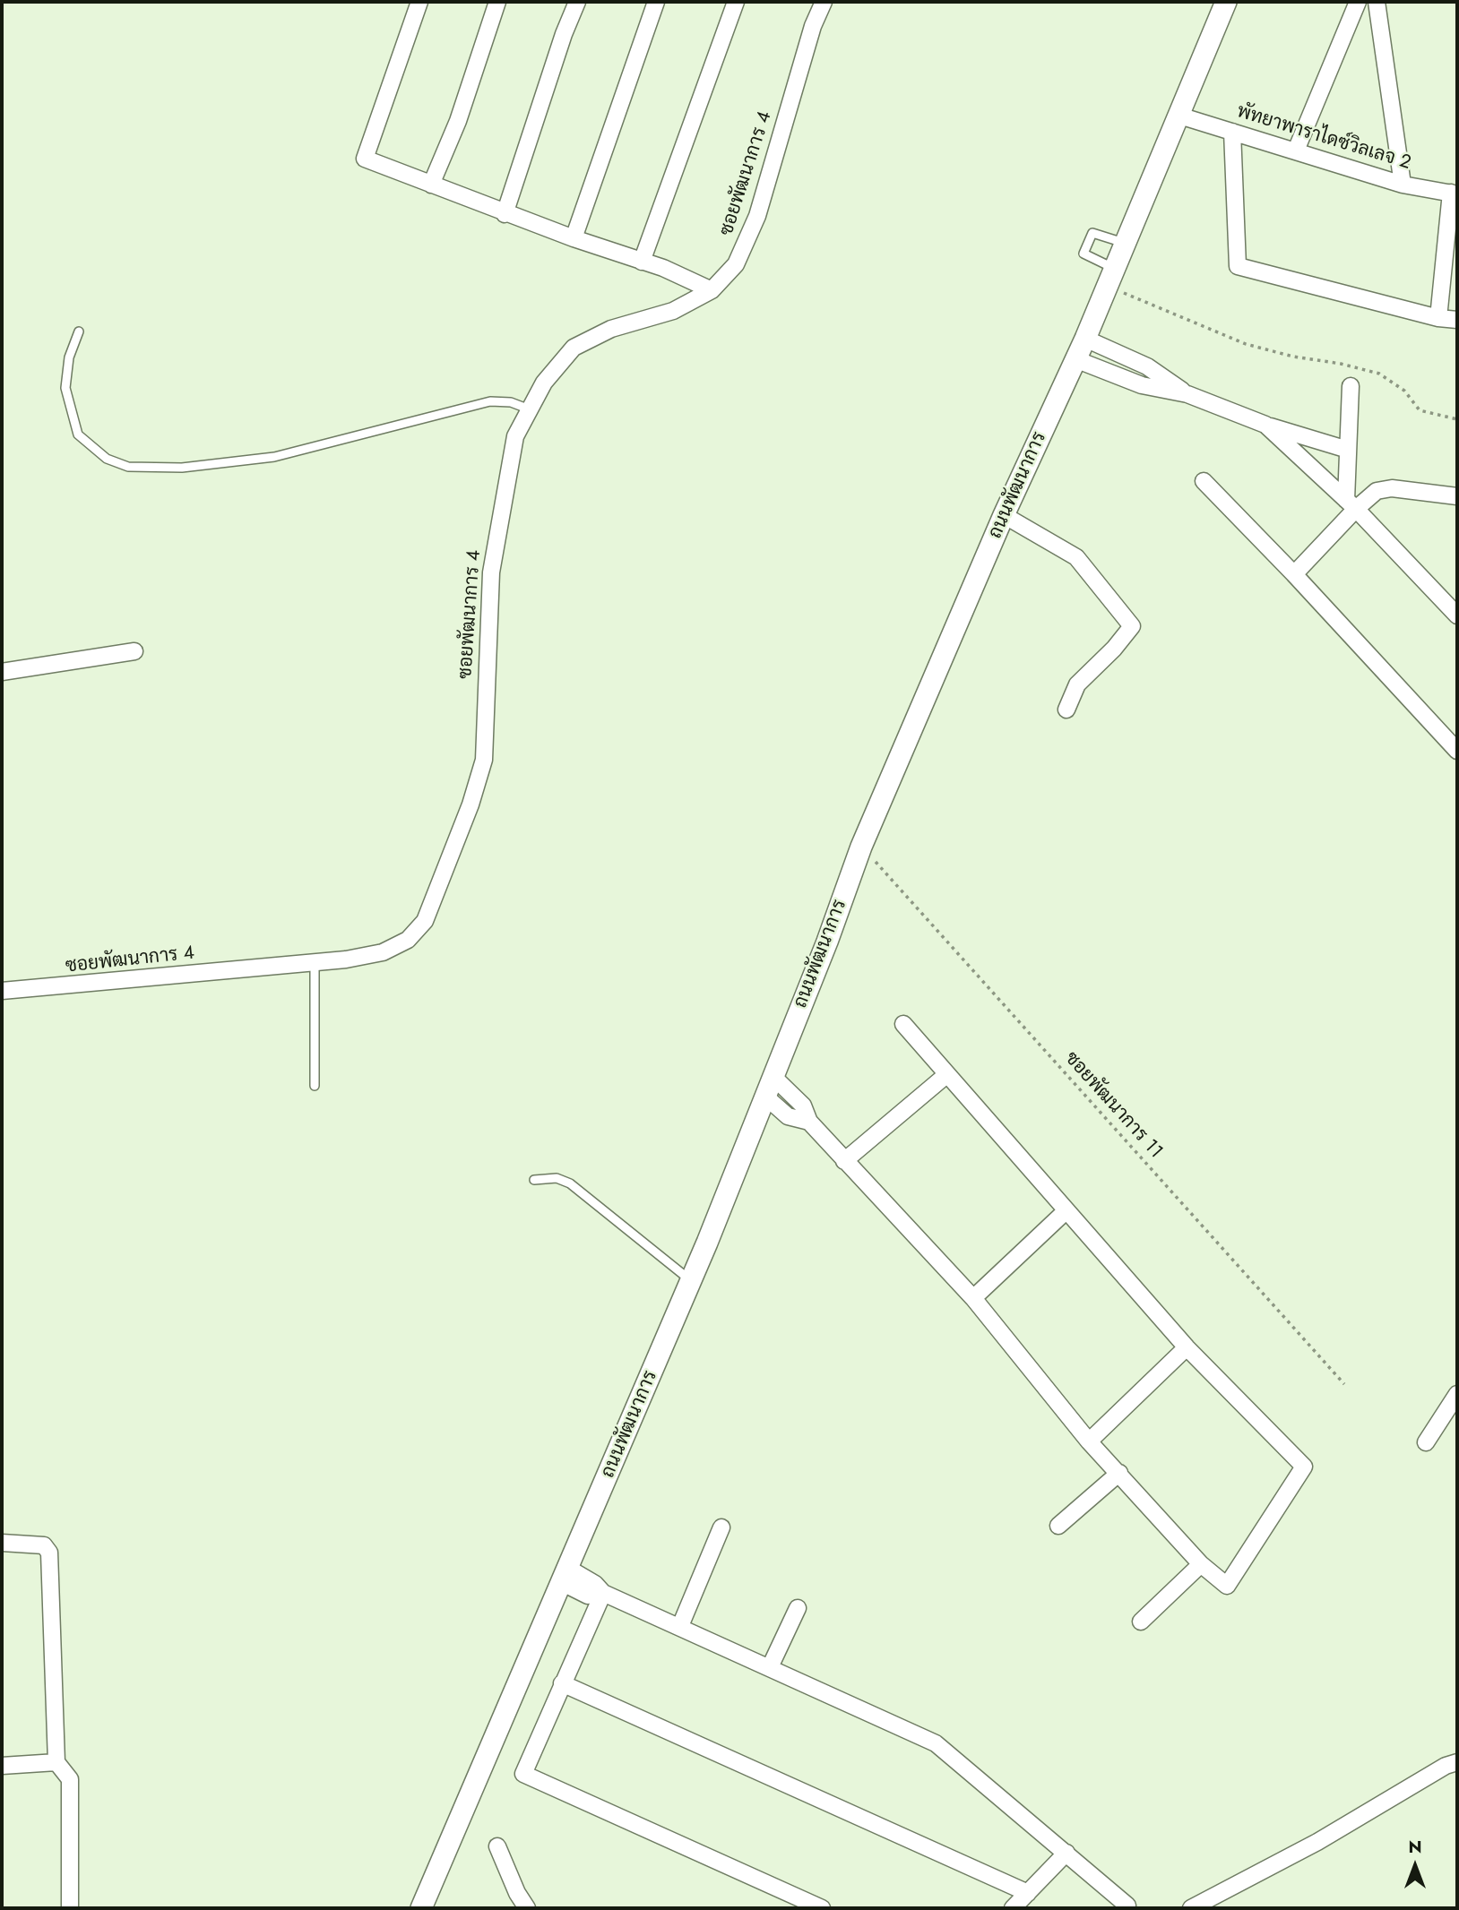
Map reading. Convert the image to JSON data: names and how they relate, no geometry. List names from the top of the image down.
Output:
{
  "streets": {
    "street": ["พัทยาพาราไดซ์วิลเลจ 2", "ซอยพัฒนาการ 4", "ถนนพัฒนาการ"],
    "path": ["ซอยพัฒนาการ 11"]
  },
  "crossings": [
    ["พัทยาพาราไดซ์วิลเลจ 2", "ถนนพัฒนาการ"],
    ["ถนนพัฒนาการ", "ซอยพัฒนาการ 11"]
  ],
  "north": "top"
}
